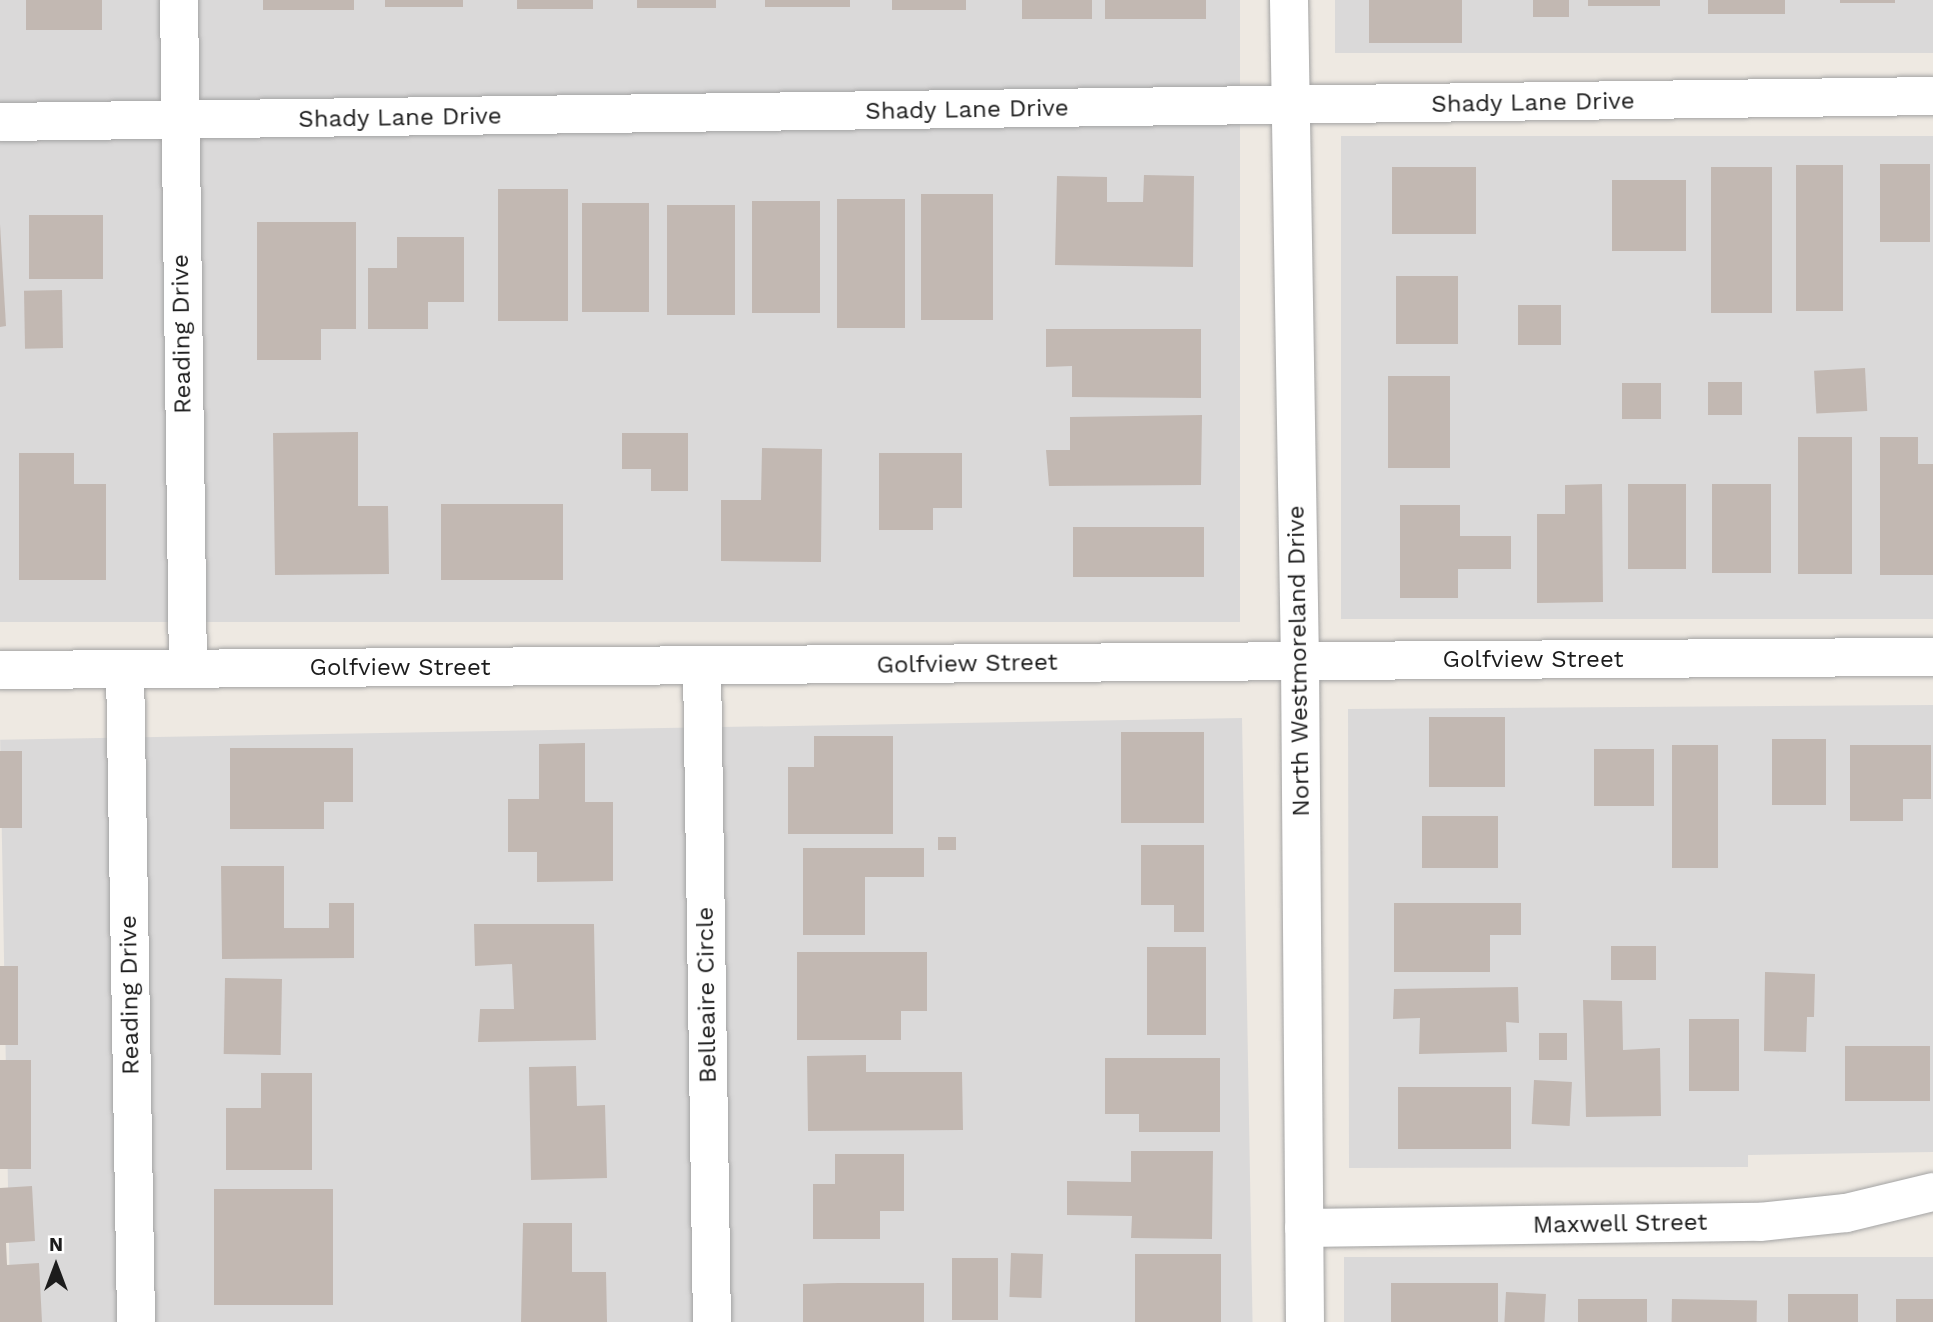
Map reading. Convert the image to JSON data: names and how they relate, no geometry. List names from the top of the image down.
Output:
{
  "streets": {
    "street": [
      "Shady Lane Drive",
      "Reading Drive",
      "Golfview Street",
      "North Westmoreland Drive",
      "Belleaire Circle",
      "Maxwell Street"
    ]
  },
  "crossings": [
    ["Shady Lane Drive", "Reading Drive"],
    ["Shady Lane Drive", "North Westmoreland Drive"],
    ["Reading Drive", "Golfview Street"],
    ["Golfview Street", "North Westmoreland Drive"],
    ["Golfview Street", "Belleaire Circle"],
    ["North Westmoreland Drive", "Maxwell Street"]
  ],
  "north": "top"
}
